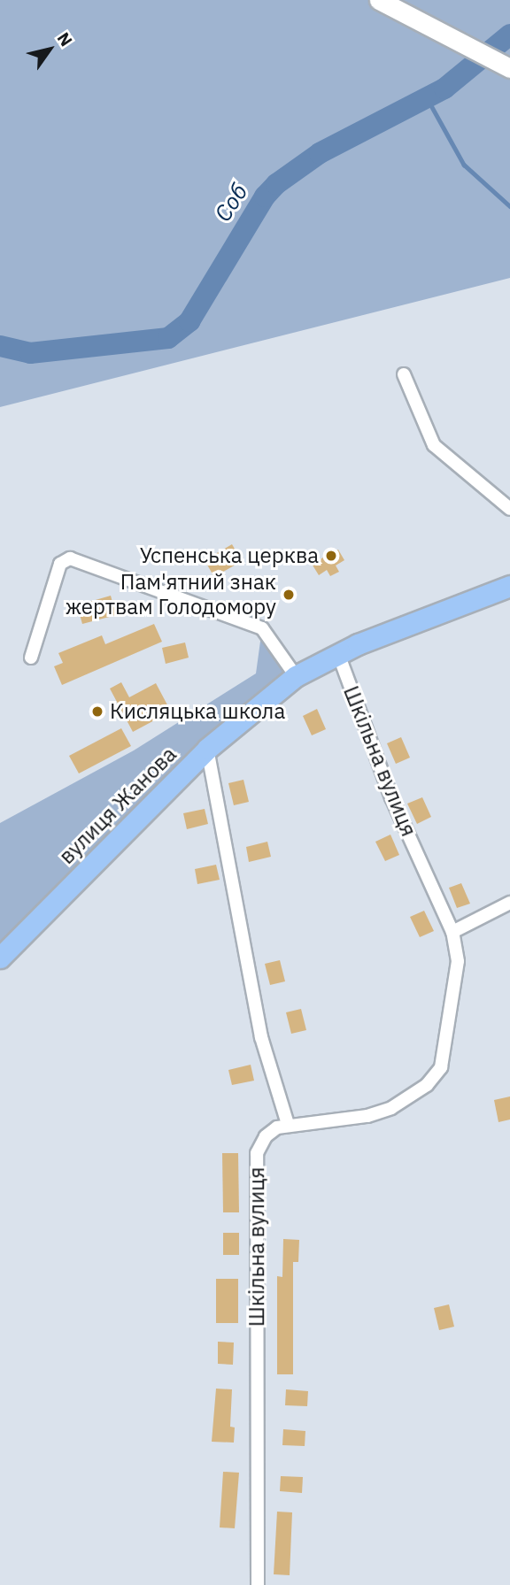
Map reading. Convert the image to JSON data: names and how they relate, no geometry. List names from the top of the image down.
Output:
{
  "streets": {
    "main road": ["вулиця Жанова"],
    "street": ["Шкільна вулиця"]
  },
  "crossings": [
    ["Шкільна вулиця", "вулиця Жанова"]
  ],
  "water": ["Соб"],
  "places": ["Успенська церква", "Пам'ятний знак жертвам Голодомору", "Кисляцька школа"],
  "north": "top right"
}
